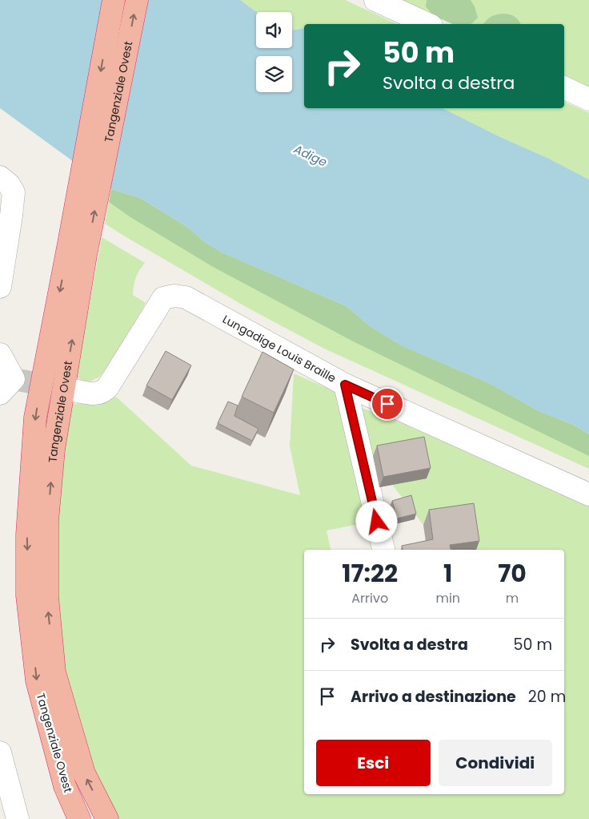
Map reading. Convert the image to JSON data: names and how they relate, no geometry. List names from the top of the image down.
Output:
{
  "streets": {
    "highway": ["Tangenziale Ovest"],
    "street": ["Lungadige Louis Braille"]
  },
  "water": ["Adige"],
  "page": {
    "turn": ["50 m", "Svolta a destra"],
    "eta": [
      "17:22",
      "Arrivo",
      "1",
      "min",
      "70",
      "m"
    ],
    "list": [
      {
        "name": "Svolta a destra",
        "value": "50 m"
      },
      {
        "name": "Arrivo a destinazione",
        "value": "20 m"
      }
    ],
    "buttons": ["Esci", "Condividi"]
  }
}
